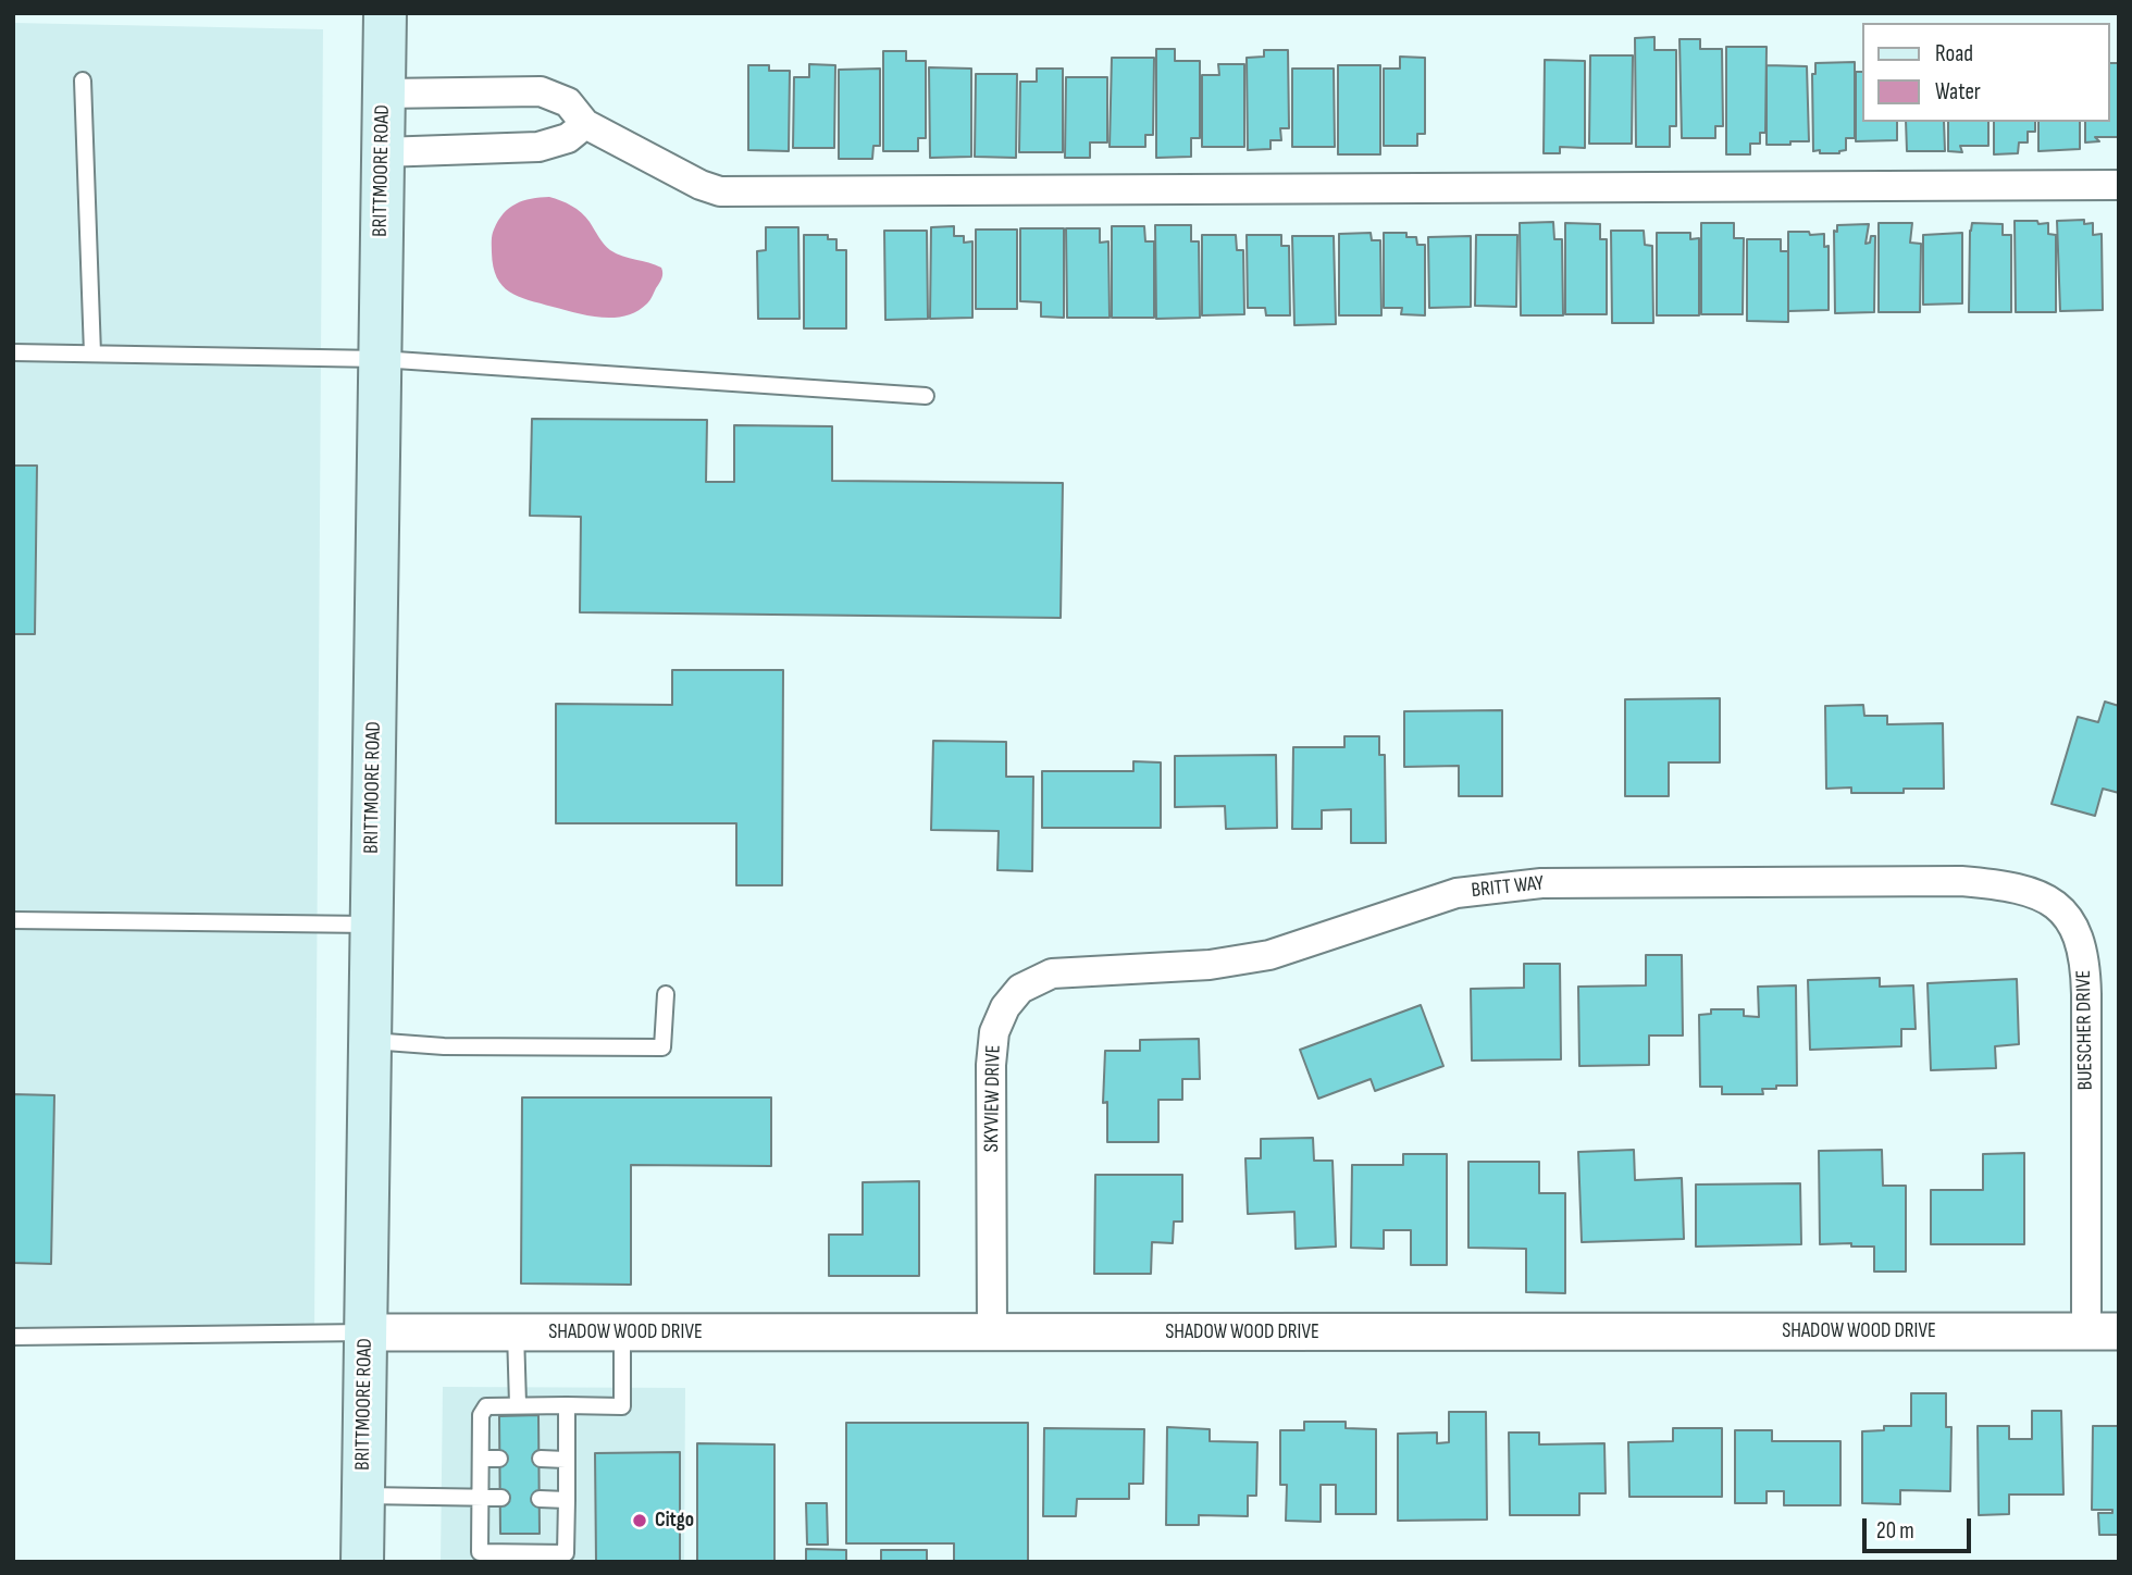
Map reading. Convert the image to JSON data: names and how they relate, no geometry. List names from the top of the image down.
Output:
{
  "streets": {
    "main road": ["BRITTMOORE ROAD"],
    "street": [
      "BRITT WAY",
      "BUESCHER DRIVE",
      "SKYVIEW DRIVE",
      "SHADOW WOOD DRIVE"
    ]
  },
  "crossings": [
    ["BRITTMOORE ROAD", "SHADOW WOOD DRIVE"],
    ["BRITT WAY", "BUESCHER DRIVE"],
    ["BRITT WAY", "SKYVIEW DRIVE"],
    ["BUESCHER DRIVE", "SHADOW WOOD DRIVE"],
    ["SKYVIEW DRIVE", "SHADOW WOOD DRIVE"]
  ],
  "places": ["Citgo"],
  "legend": ["Road", "Water"],
  "scale_bar": "20 m"
}
